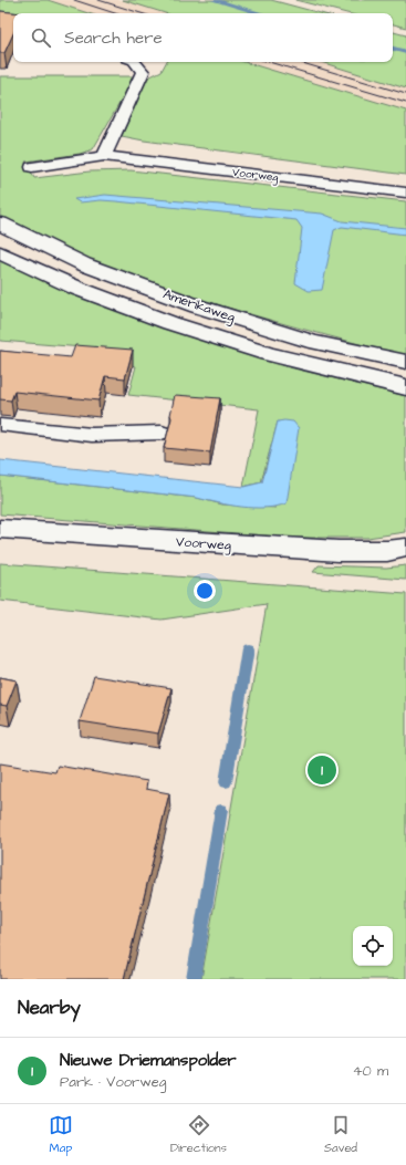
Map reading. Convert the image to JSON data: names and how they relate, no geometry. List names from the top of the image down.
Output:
{
  "streets": {
    "main road": ["Voorweg", "Amerikaweg"]
  },
  "page": {
    "search": "Search here",
    "pins": "1",
    "heading": "Nearby",
    "list": [
      {
        "mark": "1",
        "name": "Nieuwe Driemanspolder",
        "note": "Park · Voorweg",
        "value": "40 m"
      }
    ],
    "nav": ["Map", "Directions", "Saved"]
  }
}
